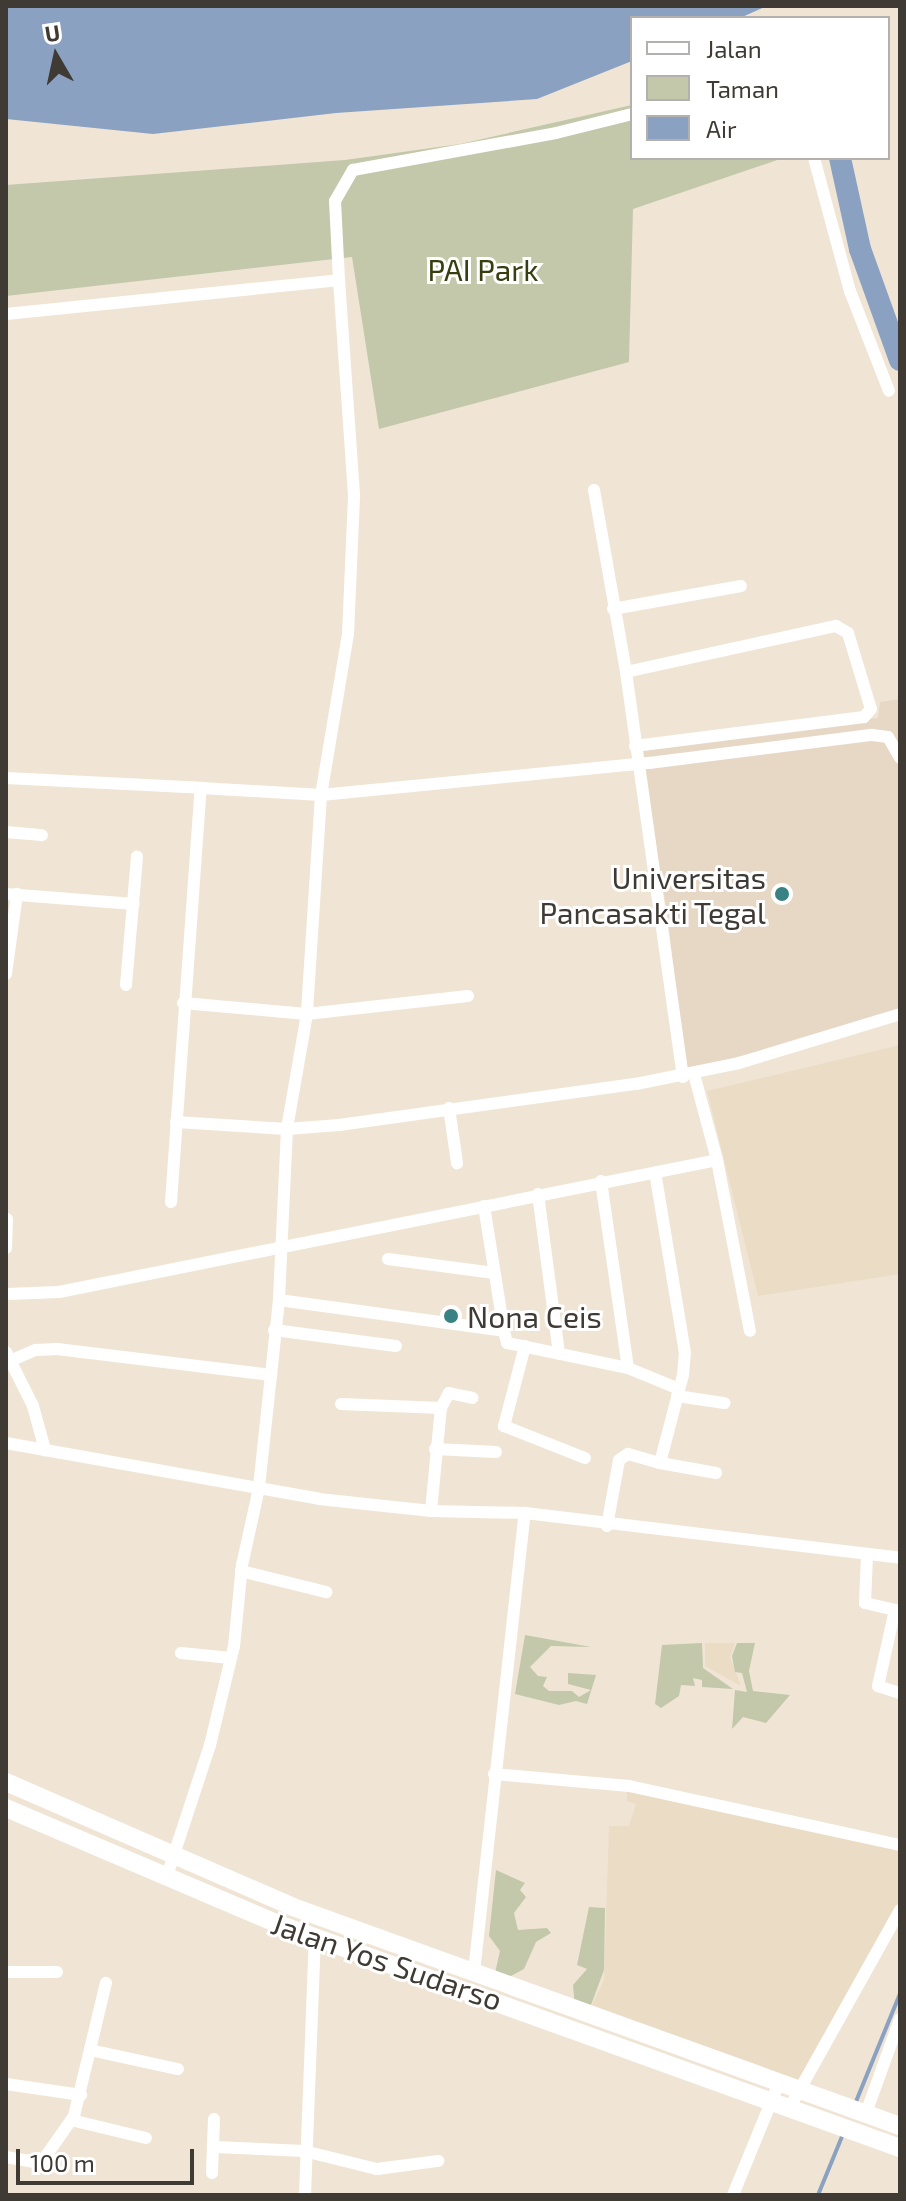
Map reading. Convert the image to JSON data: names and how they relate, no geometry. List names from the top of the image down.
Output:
{
  "streets": {
    "highway": ["Jalan Yos Sudarso"]
  },
  "parks": ["PAI Park"],
  "places": ["Universitas Pancasakti Tegal", "Nona Ceis"],
  "legend": ["Jalan", "Taman", "Air"],
  "scale_bar": "100 m",
  "north": "top"
}
